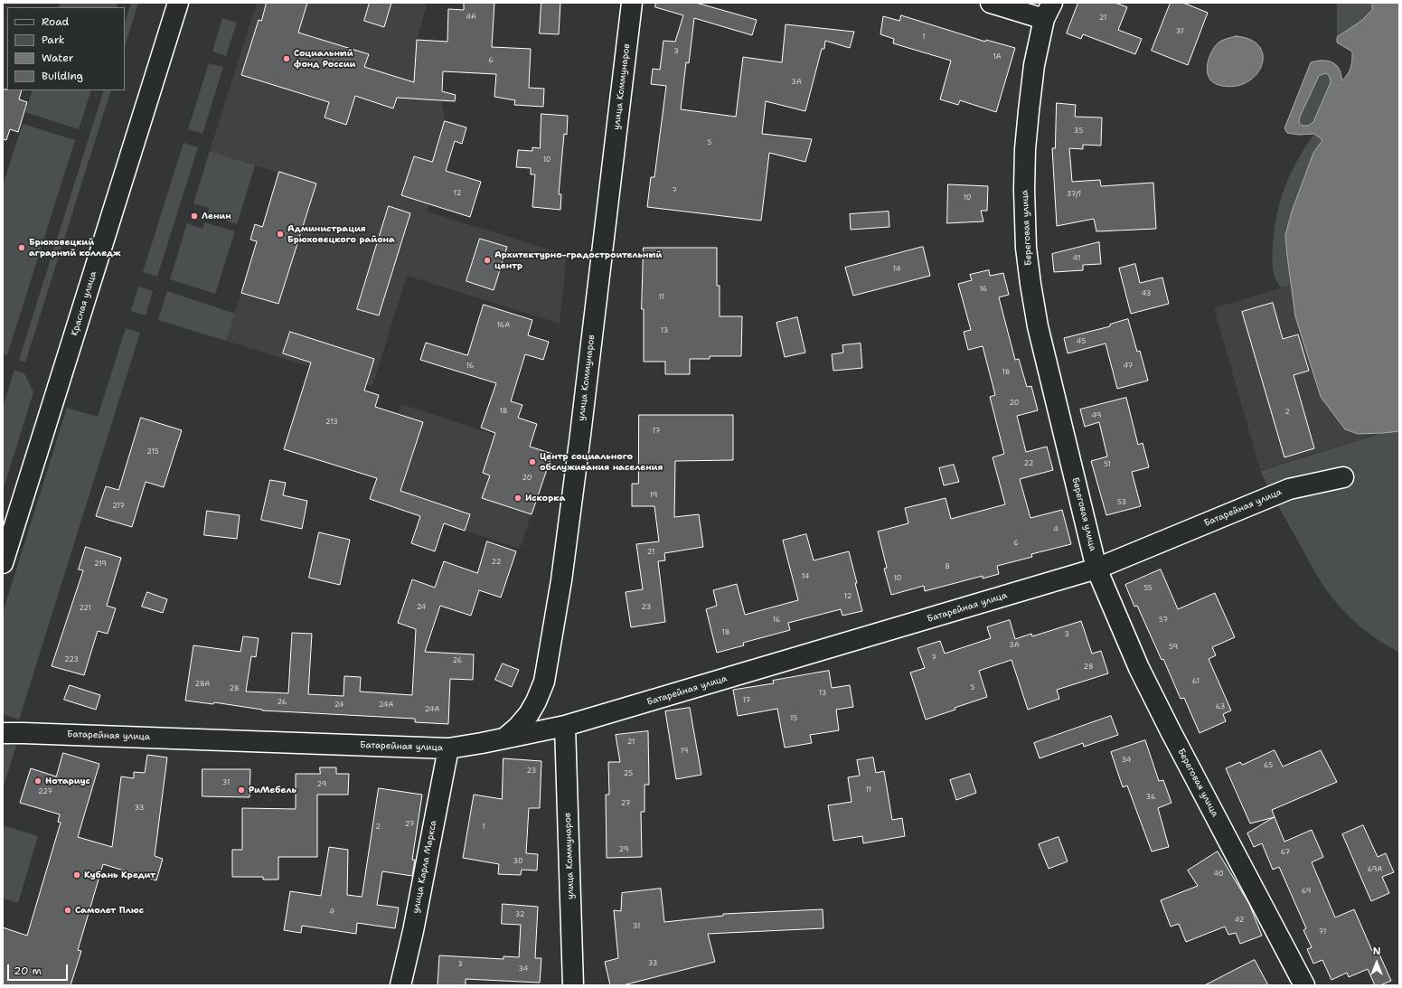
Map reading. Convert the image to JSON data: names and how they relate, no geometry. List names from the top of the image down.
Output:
{
  "streets": {
    "street": [
      "улица Коммунаров",
      "Береговая улица",
      "Красная улица",
      "Батарейная улица",
      "улица Карла Маркса"
    ]
  },
  "crossings": [
    ["улица Коммунаров", "Батарейная улица"],
    ["Береговая улица", "Батарейная улица"],
    ["Батарейная улица", "улица Карла Маркса"]
  ],
  "places": [
    "Социальный фонд России",
    "Ленин",
    "Администрация Брюховецкого района",
    "Брюховецкий аграрный колледж",
    "Архитектурно-градостроительный центр",
    "Центр социального обслуживания населения",
    "Искорка",
    "Нотариус",
    "РиМебель",
    "Кубань Кредит",
    "Самолет Плюс"
  ],
  "house_numbers": [
    "4А",
    "21",
    "31",
    "1",
    "3",
    "1А",
    "6",
    "3А",
    "35",
    "5",
    "10",
    "7",
    "12",
    "37/1",
    "10",
    "41",
    "14",
    "16",
    "43",
    "11",
    "16А",
    "13",
    "45",
    "16",
    "47",
    "18",
    "20",
    "18",
    "2",
    "49",
    "213",
    "17",
    "215",
    "22",
    "51",
    "20",
    "19",
    "53",
    "217",
    "4",
    "6",
    "21",
    "22",
    "219",
    "8",
    "14",
    "10",
    "55",
    "12",
    "24",
    "23",
    "221",
    "16",
    "57",
    "18",
    "3",
    "3А",
    "59",
    "7",
    "223",
    "26",
    "28",
    "61",
    "28А",
    "5",
    "28",
    "13",
    "17",
    "26",
    "24",
    "24А",
    "63",
    "24А",
    "15",
    "21",
    "19",
    "34",
    "65",
    "23",
    "25",
    "31",
    "29",
    "11",
    "227",
    "36",
    "27",
    "33",
    "27",
    "2",
    "1",
    "29",
    "67",
    "30",
    "69А",
    "40",
    "69",
    "4",
    "32",
    "42",
    "31",
    "71",
    "33",
    "3",
    "34"
  ],
  "legend": [
    "Road",
    "Park",
    "Water",
    "Building"
  ],
  "scale_bar": "20 m",
  "north": "top"
}
